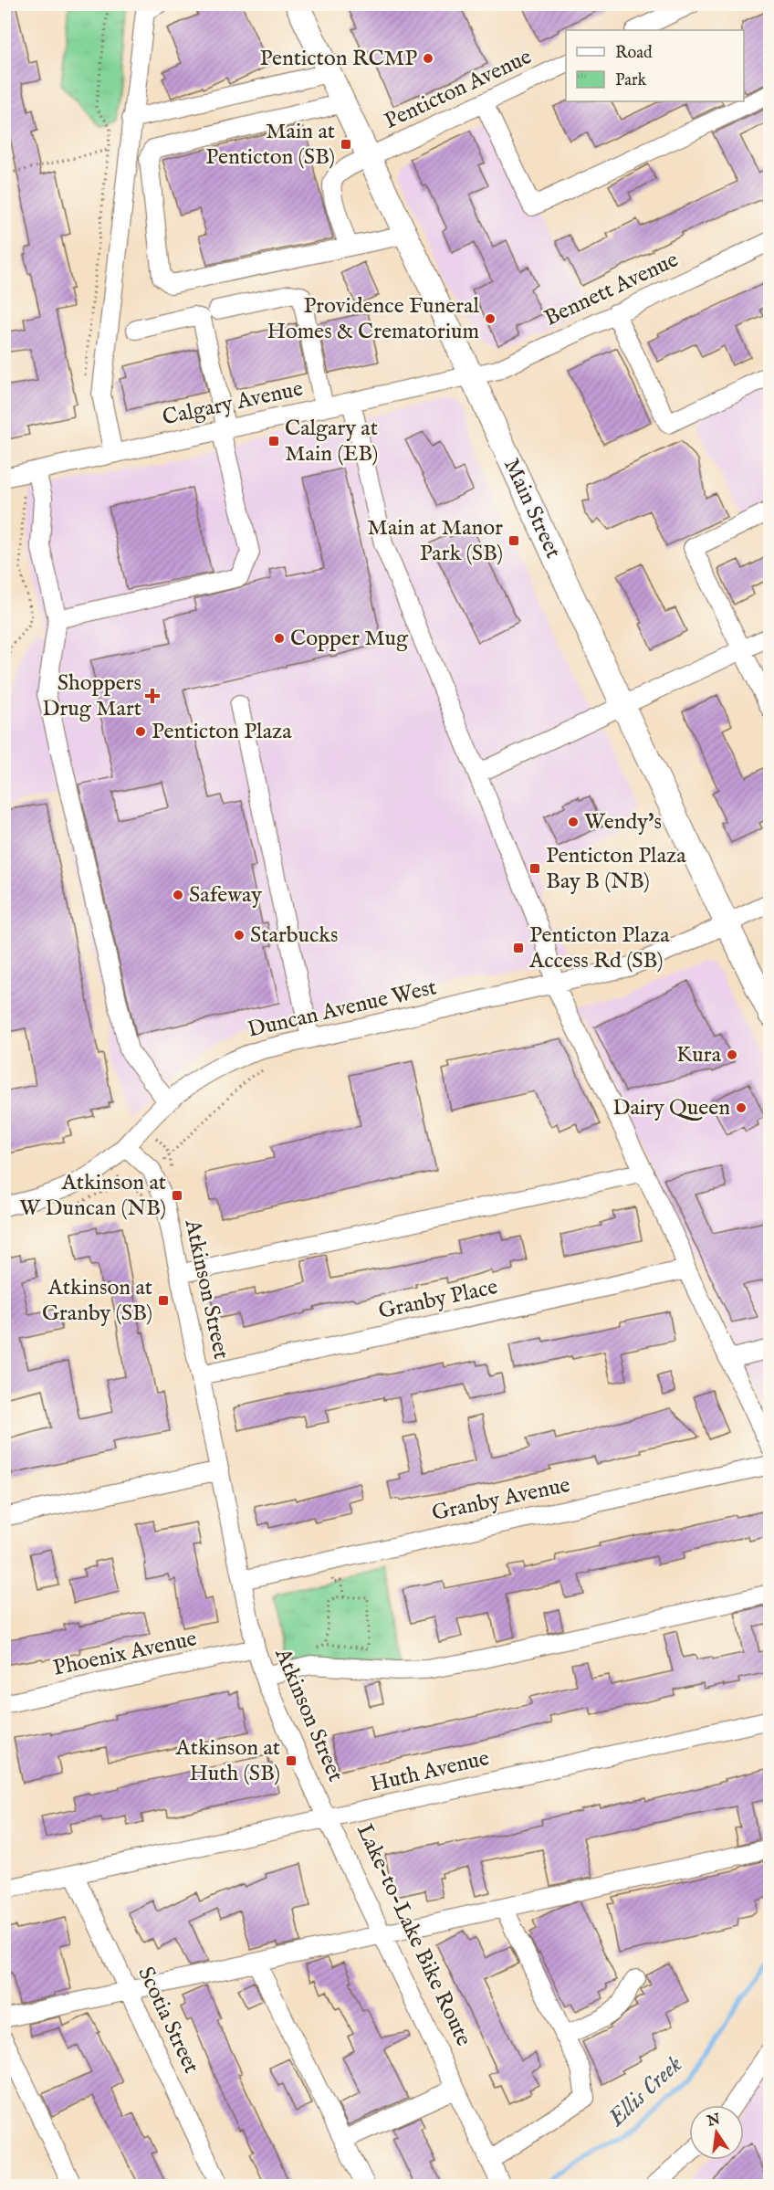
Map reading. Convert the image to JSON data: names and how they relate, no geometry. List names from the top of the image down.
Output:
{
  "streets": {
    "main road": ["Main Street"],
    "street": [
      "Penticton Avenue",
      "Bennett Avenue",
      "Calgary Avenue",
      "Duncan Avenue West",
      "Atkinson Street",
      "Granby Place",
      "Granby Avenue",
      "Phoenix Avenue",
      "Huth Avenue",
      "Scotia Street"
    ]
  },
  "crossings": [
    ["Penticton Avenue", "Main Street"],
    ["Bennett Avenue", "Calgary Avenue"],
    ["Bennett Avenue", "Main Street"],
    ["Calgary Avenue", "Main Street"],
    ["Main Street", "Duncan Avenue West"],
    ["Duncan Avenue West", "Atkinson Street"],
    ["Atkinson Street", "Granby Place"],
    ["Atkinson Street", "Granby Avenue"],
    ["Atkinson Street", "Phoenix Avenue"],
    ["Atkinson Street", "Huth Avenue"],
    ["Huth Avenue", "Scotia Street"]
  ],
  "water": ["Ellis Creek"],
  "places": {
    "other": [
      "Penticton RCMP",
      "Providence Funeral Homes & Crematorium",
      "Copper Mug",
      "Penticton Plaza",
      "Wendy's",
      "Safeway",
      "Starbucks",
      "Kura",
      "Dairy Queen"
    ],
    "transit": [
      "Main at Penticton (SB)",
      "Calgary at Main (EB)",
      "Main at Manor Park (SB)",
      "Penticton Plaza Bay B (NB)",
      "Penticton Plaza Access Rd (SB)",
      "Atkinson at W Duncan (NB)",
      "Atkinson at Granby (SB)",
      "Atkinson at Huth (SB)"
    ],
    "health": ["Shoppers Drug Mart"]
  },
  "legend": ["Road", "Park"],
  "north": "top"
}
